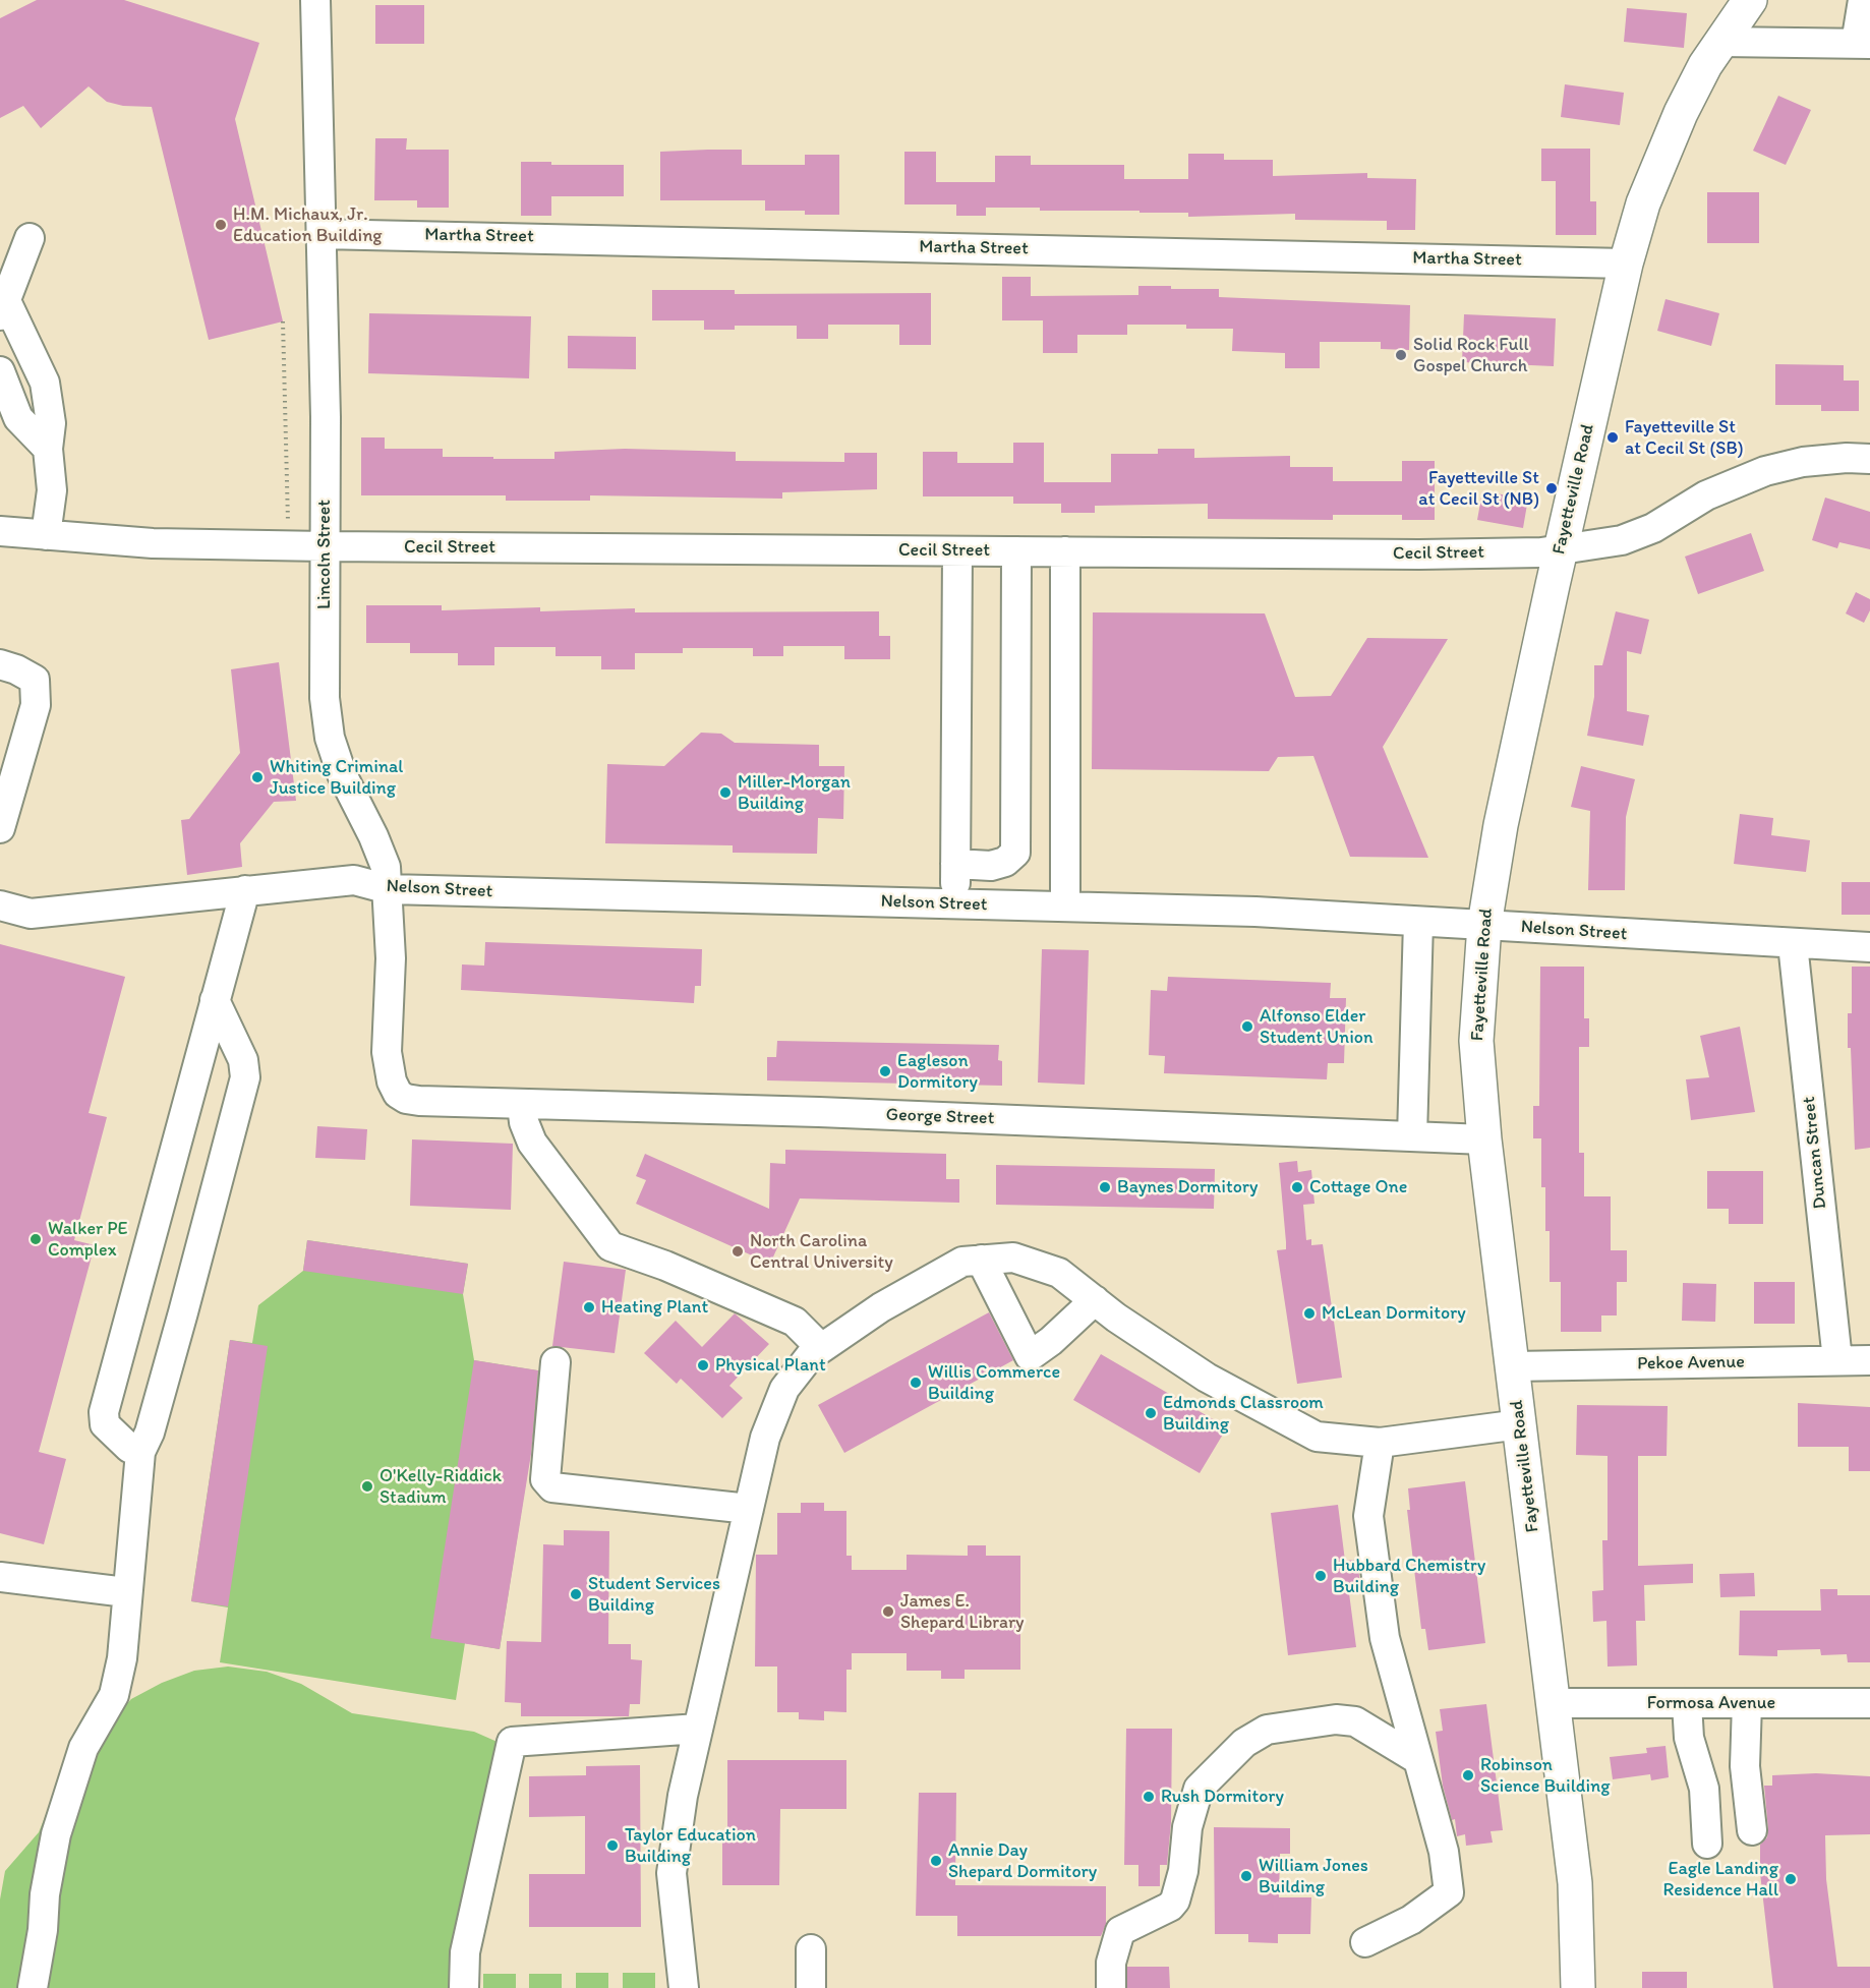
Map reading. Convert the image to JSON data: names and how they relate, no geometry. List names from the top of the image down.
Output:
{
  "streets": {
    "main road": ["Fayetteville Road"],
    "street": [
      "Martha Street",
      "Cecil Street",
      "Lincoln Street",
      "Nelson Street",
      "George Street",
      "Duncan Street",
      "Pekoe Avenue",
      "Formosa Avenue"
    ]
  },
  "crossings": [
    ["Martha Street", "Fayetteville Road"],
    ["Martha Street", "Lincoln Street"],
    ["Fayetteville Road", "Cecil Street"],
    ["Fayetteville Road", "Nelson Street"],
    ["Fayetteville Road", "George Street"],
    ["Fayetteville Road", "Pekoe Avenue"],
    ["Fayetteville Road", "Formosa Avenue"],
    ["Cecil Street", "Lincoln Street"],
    ["Lincoln Street", "Nelson Street"],
    ["Lincoln Street", "George Street"],
    ["Nelson Street", "Duncan Street"],
    ["Duncan Street", "Pekoe Avenue"]
  ],
  "places": [
    "H.M. Michaux, Jr. Education Building",
    "Solid Rock Full Gospel Church",
    "Fayetteville St at Cecil St (SB)",
    "Fayetteville St at Cecil St (NB)",
    "Whiting Criminal Justice Building",
    "Miller-Morgan Building",
    "Alfonso Elder Student Union",
    "Eagleson Dormitory",
    "Baynes Dormitory",
    "Cottage One",
    "Walker PE Complex",
    "North Carolina Central University",
    "Heating Plant",
    "McLean Dormitory",
    "Physical Plant",
    "Willis Commerce Building",
    "Edmonds Classroom Building",
    "O'Kelly-Riddick Stadium",
    "Hubbard Chemistry Building",
    "Student Services Building",
    "James E. Shepard Library",
    "Robinson Science Building",
    "Rush Dormitory",
    "Taylor Education Building",
    "Annie Day Shepard Dormitory",
    "William Jones Building",
    "Eagle Landing Residence Hall"
  ]
}
